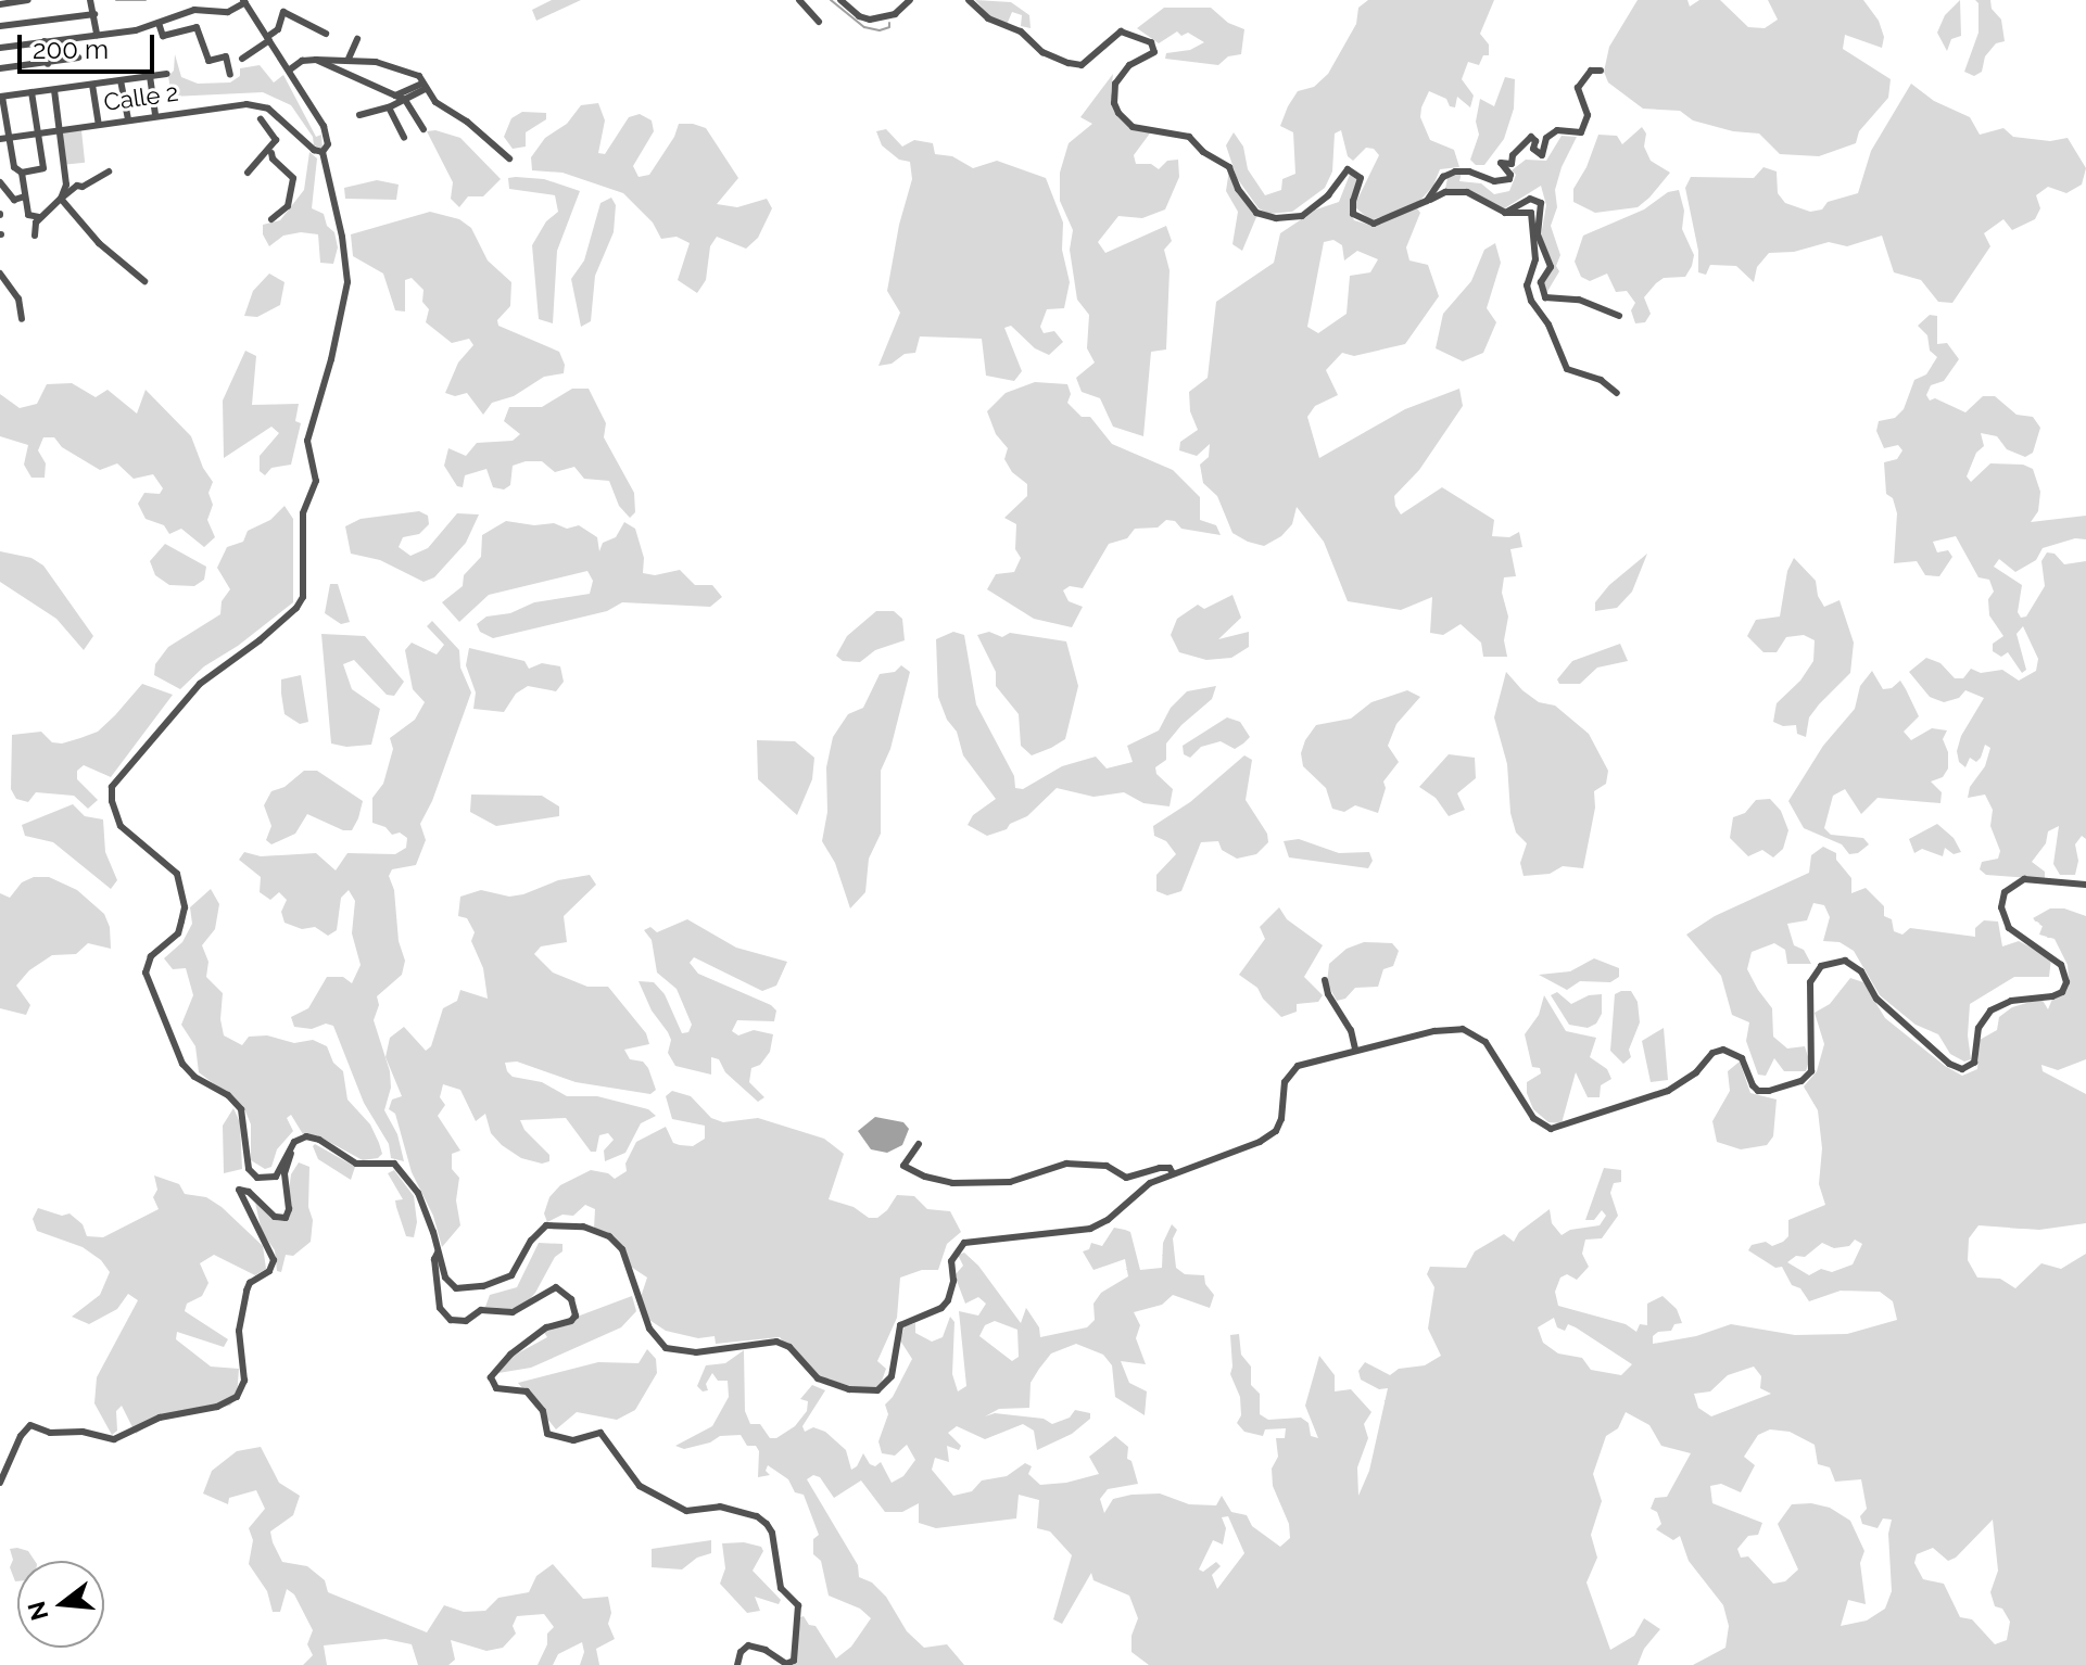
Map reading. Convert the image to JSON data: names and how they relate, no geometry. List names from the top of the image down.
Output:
{
  "streets": {
    "street": ["Calle 2"]
  },
  "scale_bar": "200 m",
  "north": "left"
}
